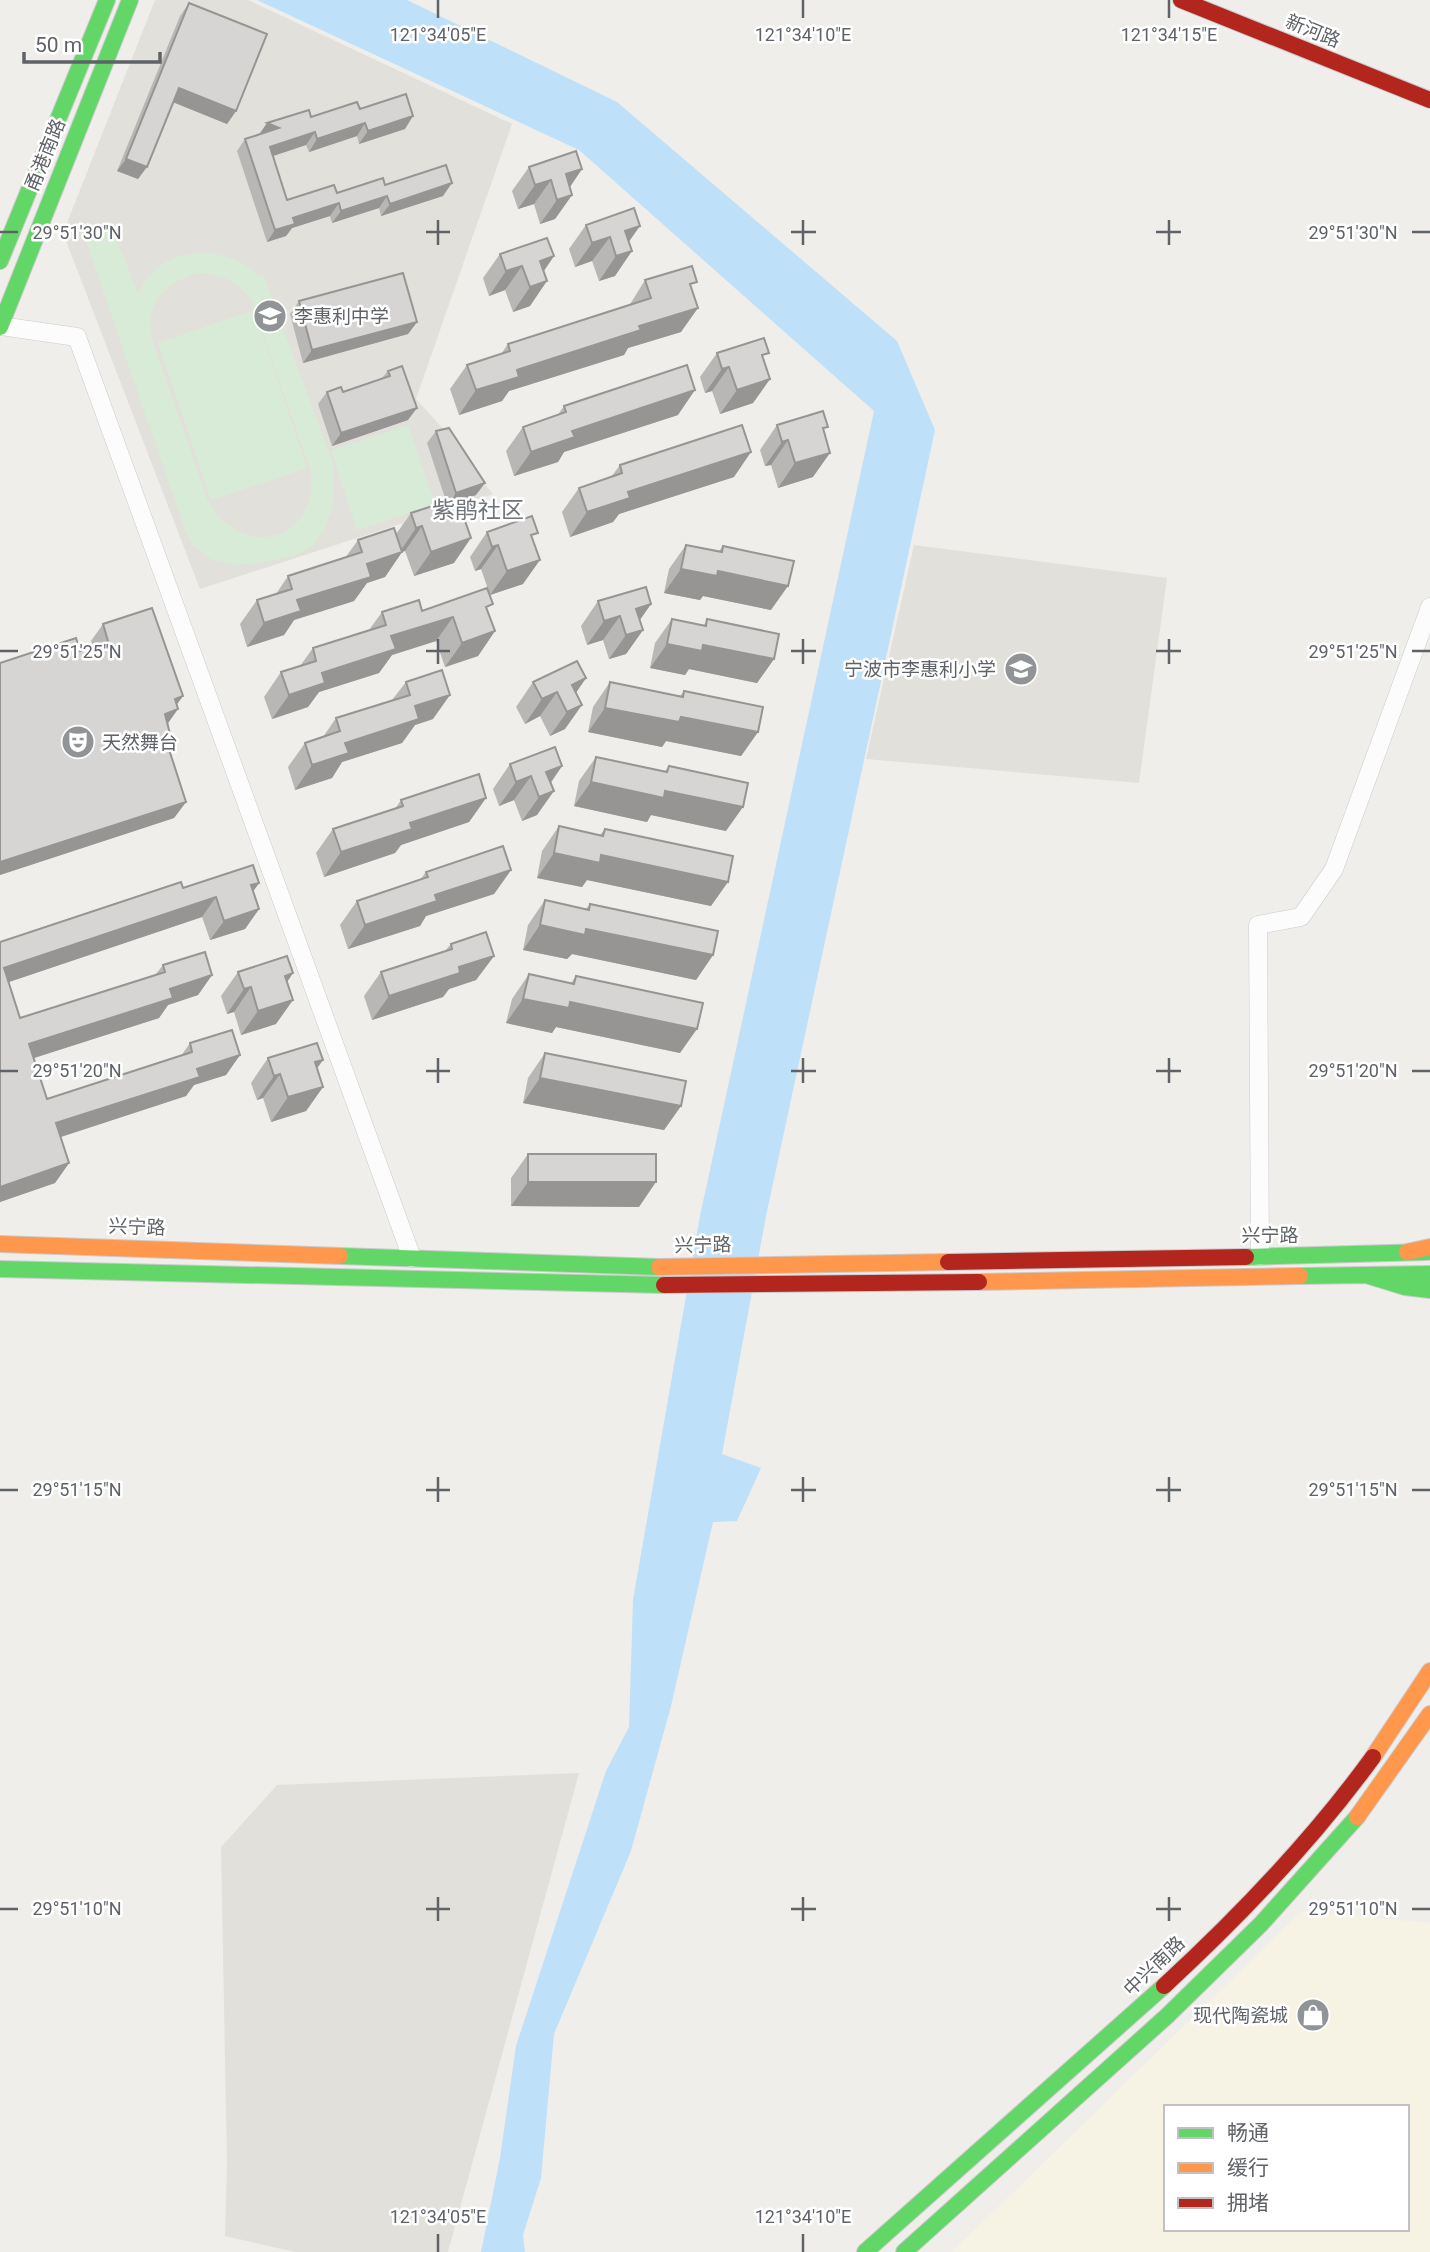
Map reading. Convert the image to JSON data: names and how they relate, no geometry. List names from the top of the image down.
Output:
{
  "streets": {
    "main road": [
      "新河路",
      "甬港南路",
      "兴宁路",
      "中兴南路"
    ]
  },
  "districts": ["紫鹃社区"],
  "places": {
    "school or university": ["李惠利中学", "宁波市李惠利小学"],
    "theatre": ["天然舞台"],
    "shop": ["现代陶瓷城"]
  },
  "legend": ["畅通", "缓行", "拥堵"],
  "scale_bar": "50 m",
  "coordinates": [
    "121°34'05\"E",
    "121°34'10\"E",
    "121°34'15\"E",
    "29°51'30\"N",
    "29°51'25\"N",
    "29°51'20\"N",
    "29°51'15\"N",
    "29°51'10\"N"
  ]
}
